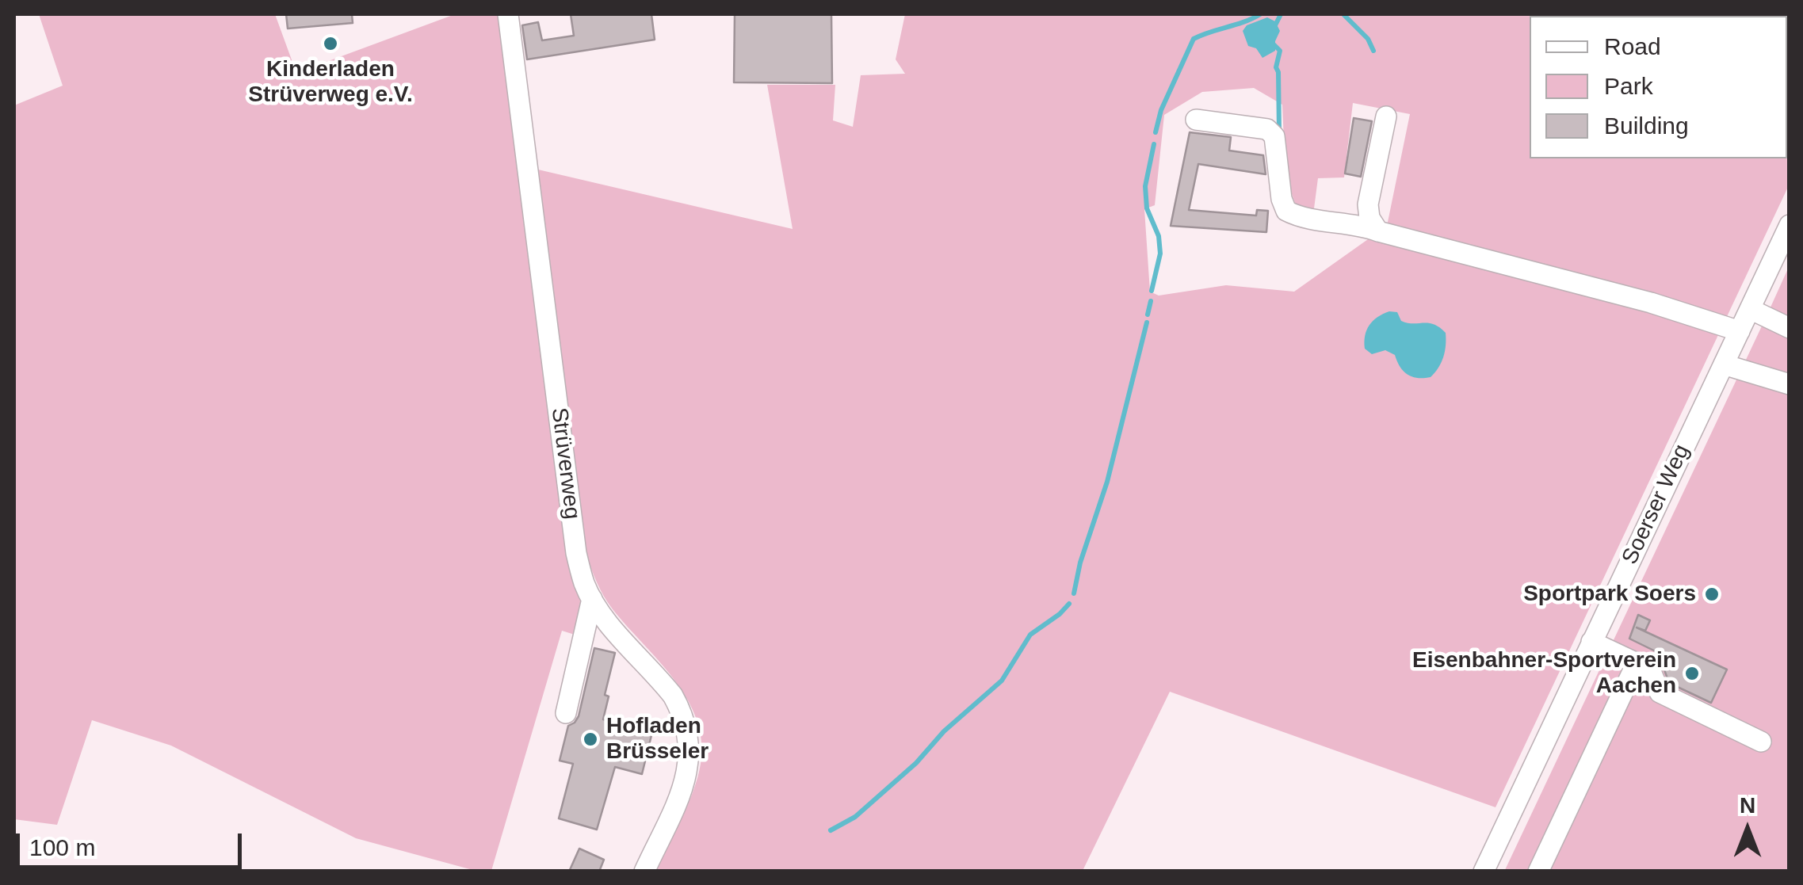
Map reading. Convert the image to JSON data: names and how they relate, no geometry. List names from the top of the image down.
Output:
{
  "streets": {
    "street": ["Strüverweg", "Soerser Weg"]
  },
  "places": [
    "Kinderladen Strüverweg e.V.",
    "Sportpark Soers",
    "Eisenbahner-Sportverein Aachen",
    "Hofladen Brüsseler"
  ],
  "legend": ["Road", "Park", "Building"],
  "scale_bar": "100 m",
  "north": "top"
}
